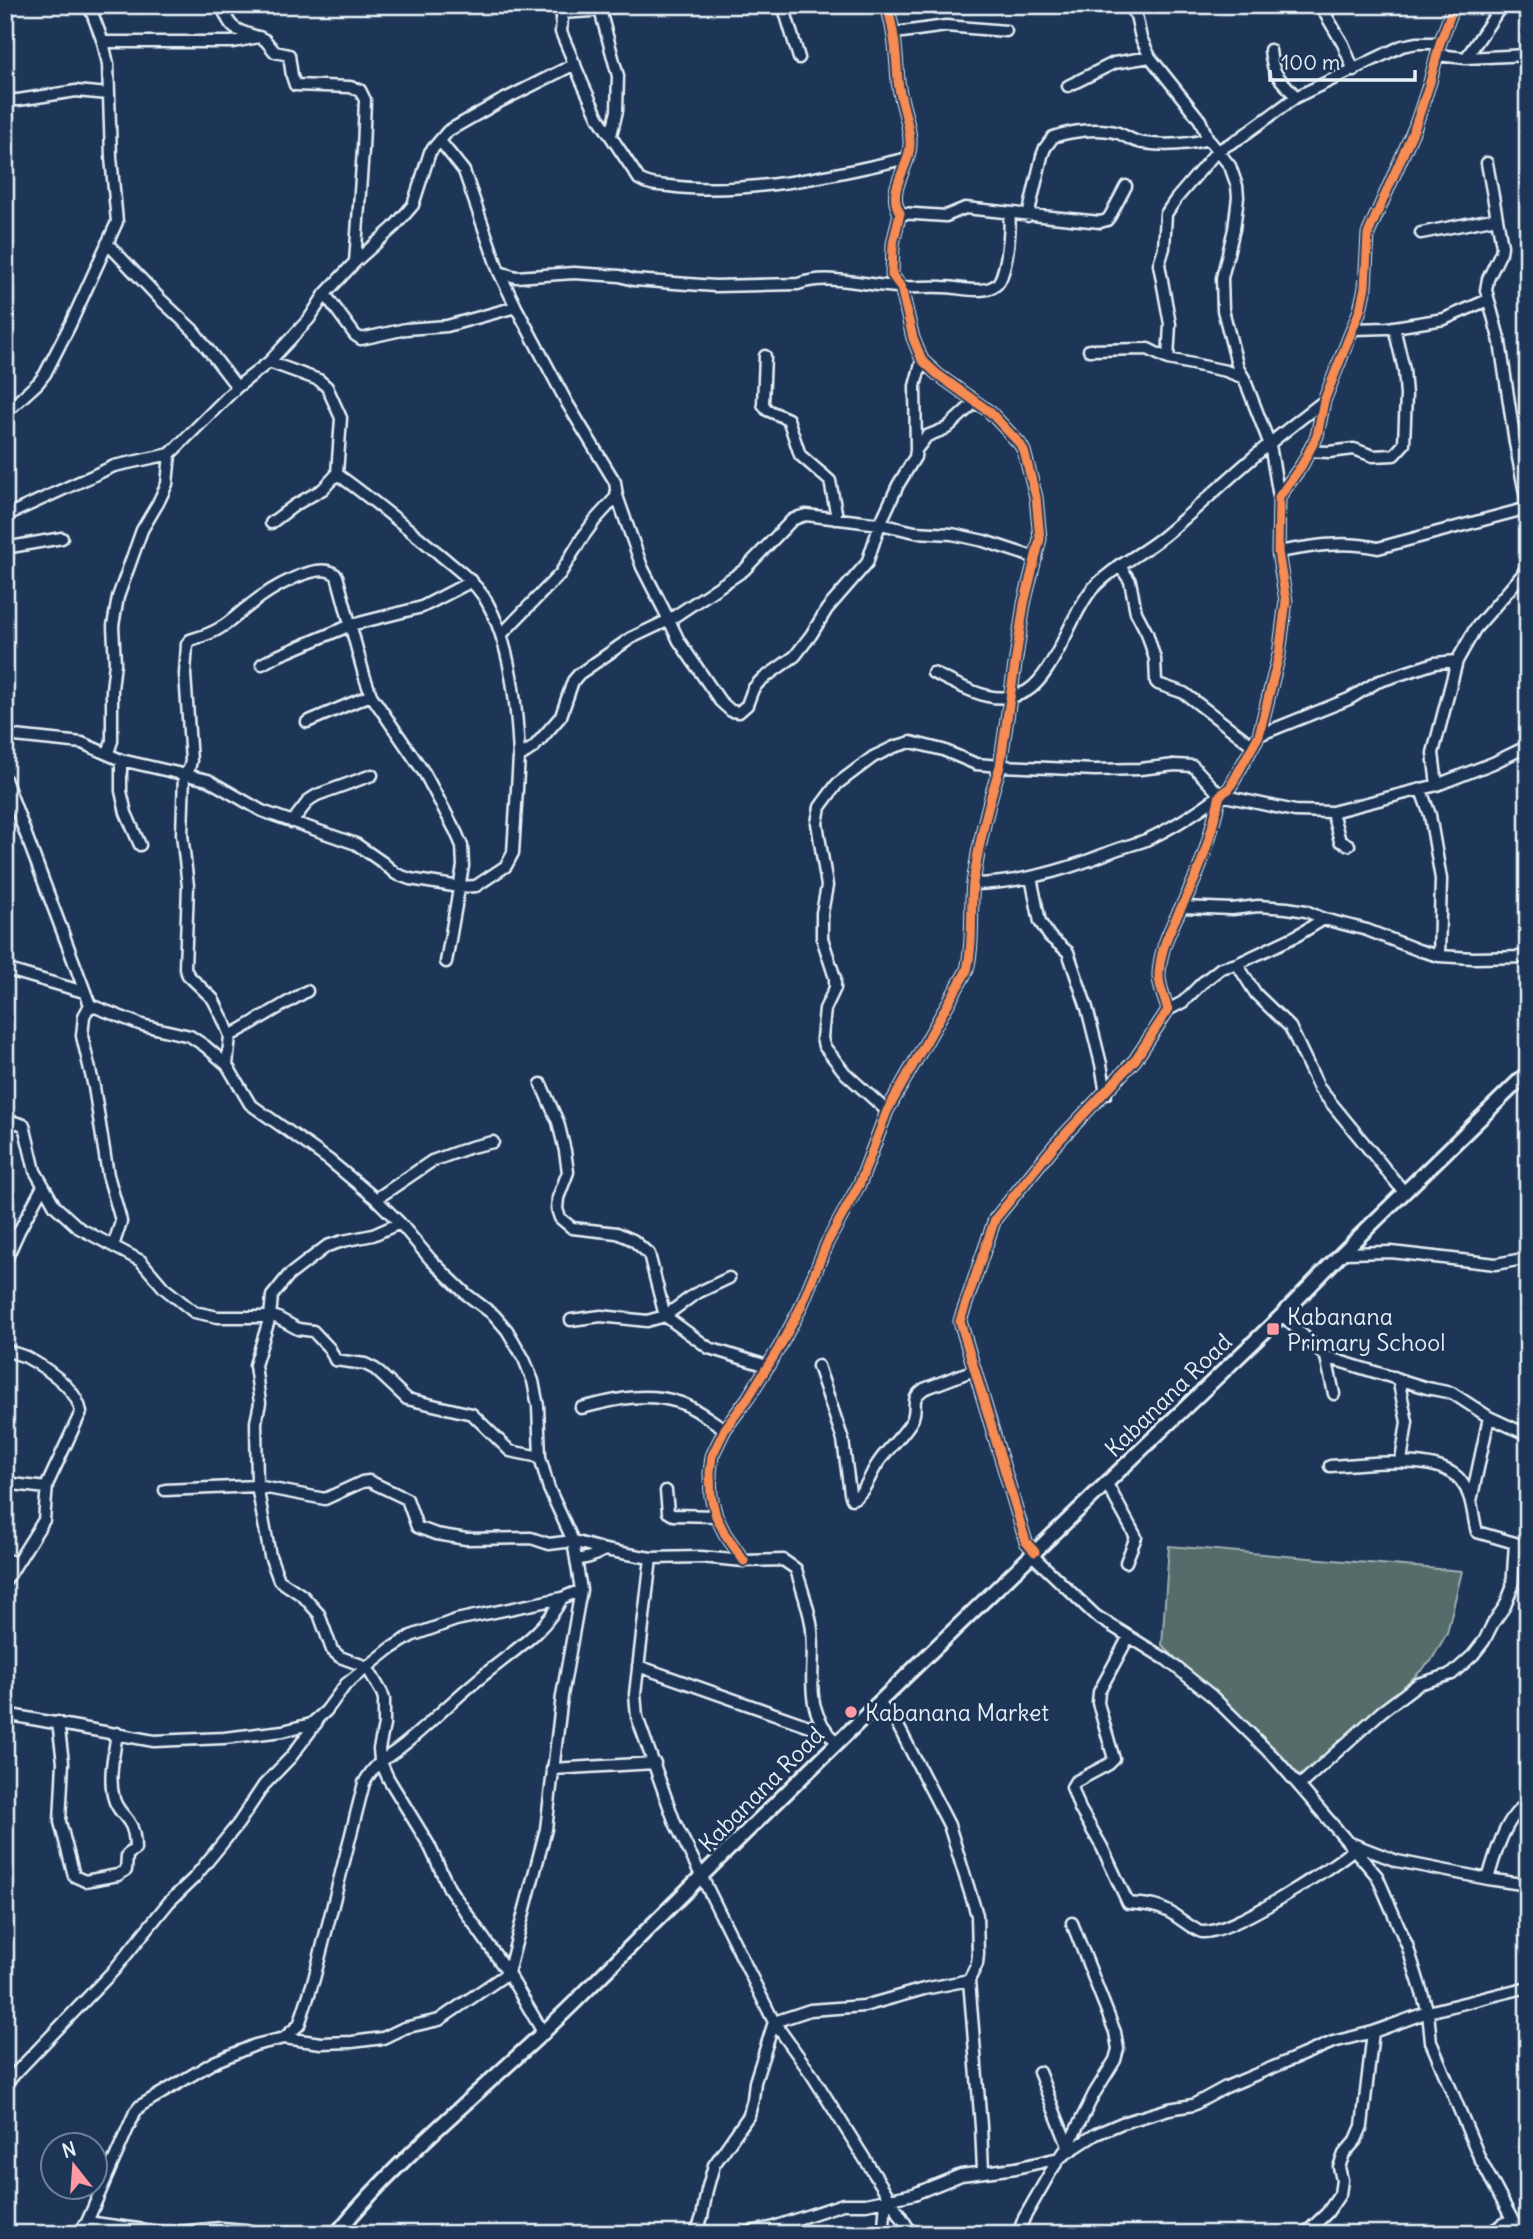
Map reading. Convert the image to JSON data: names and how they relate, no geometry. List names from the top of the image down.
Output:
{
  "streets": {
    "street": ["Kabanana Road"]
  },
  "places": {
    "transit": ["Kabanana Primary School"],
    "other": ["Kabanana Market"]
  },
  "scale_bar": "100 m",
  "north": "top"
}
